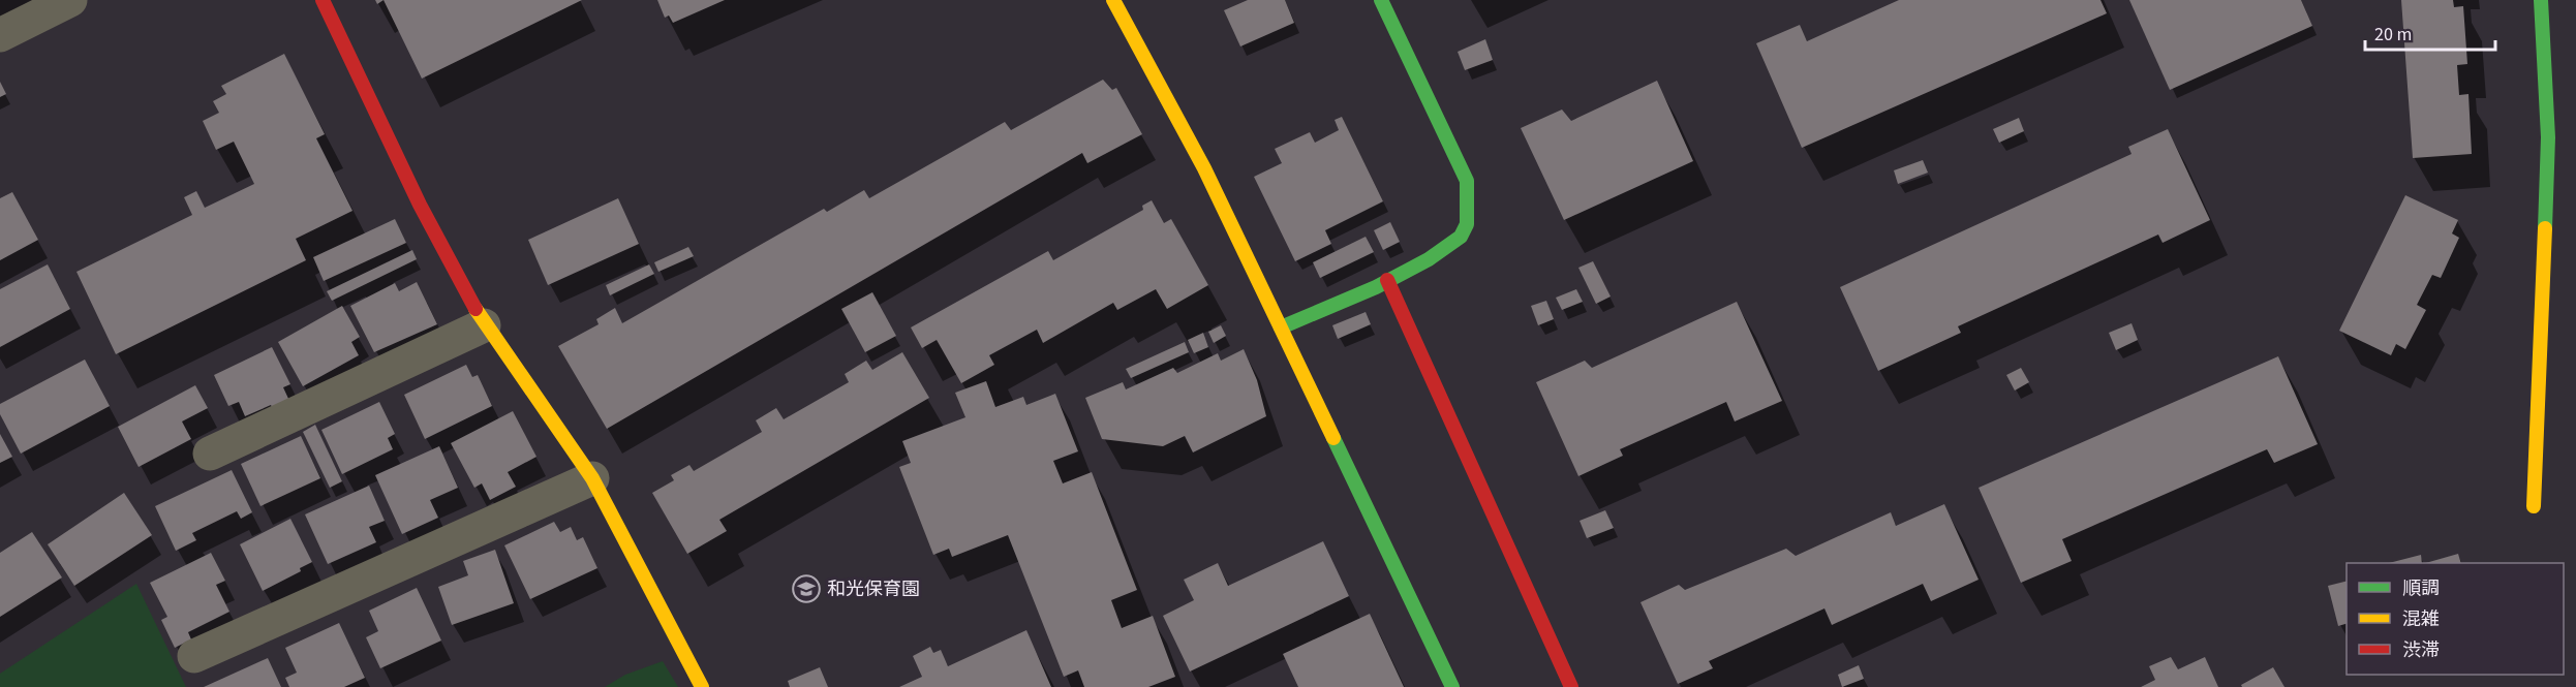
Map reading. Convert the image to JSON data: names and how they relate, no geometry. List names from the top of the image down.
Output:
{
  "places": {
    "school or university": ["和光保育園"]
  },
  "legend": ["順調", "混雑", "渋滞"],
  "scale_bar": "20 m"
}
